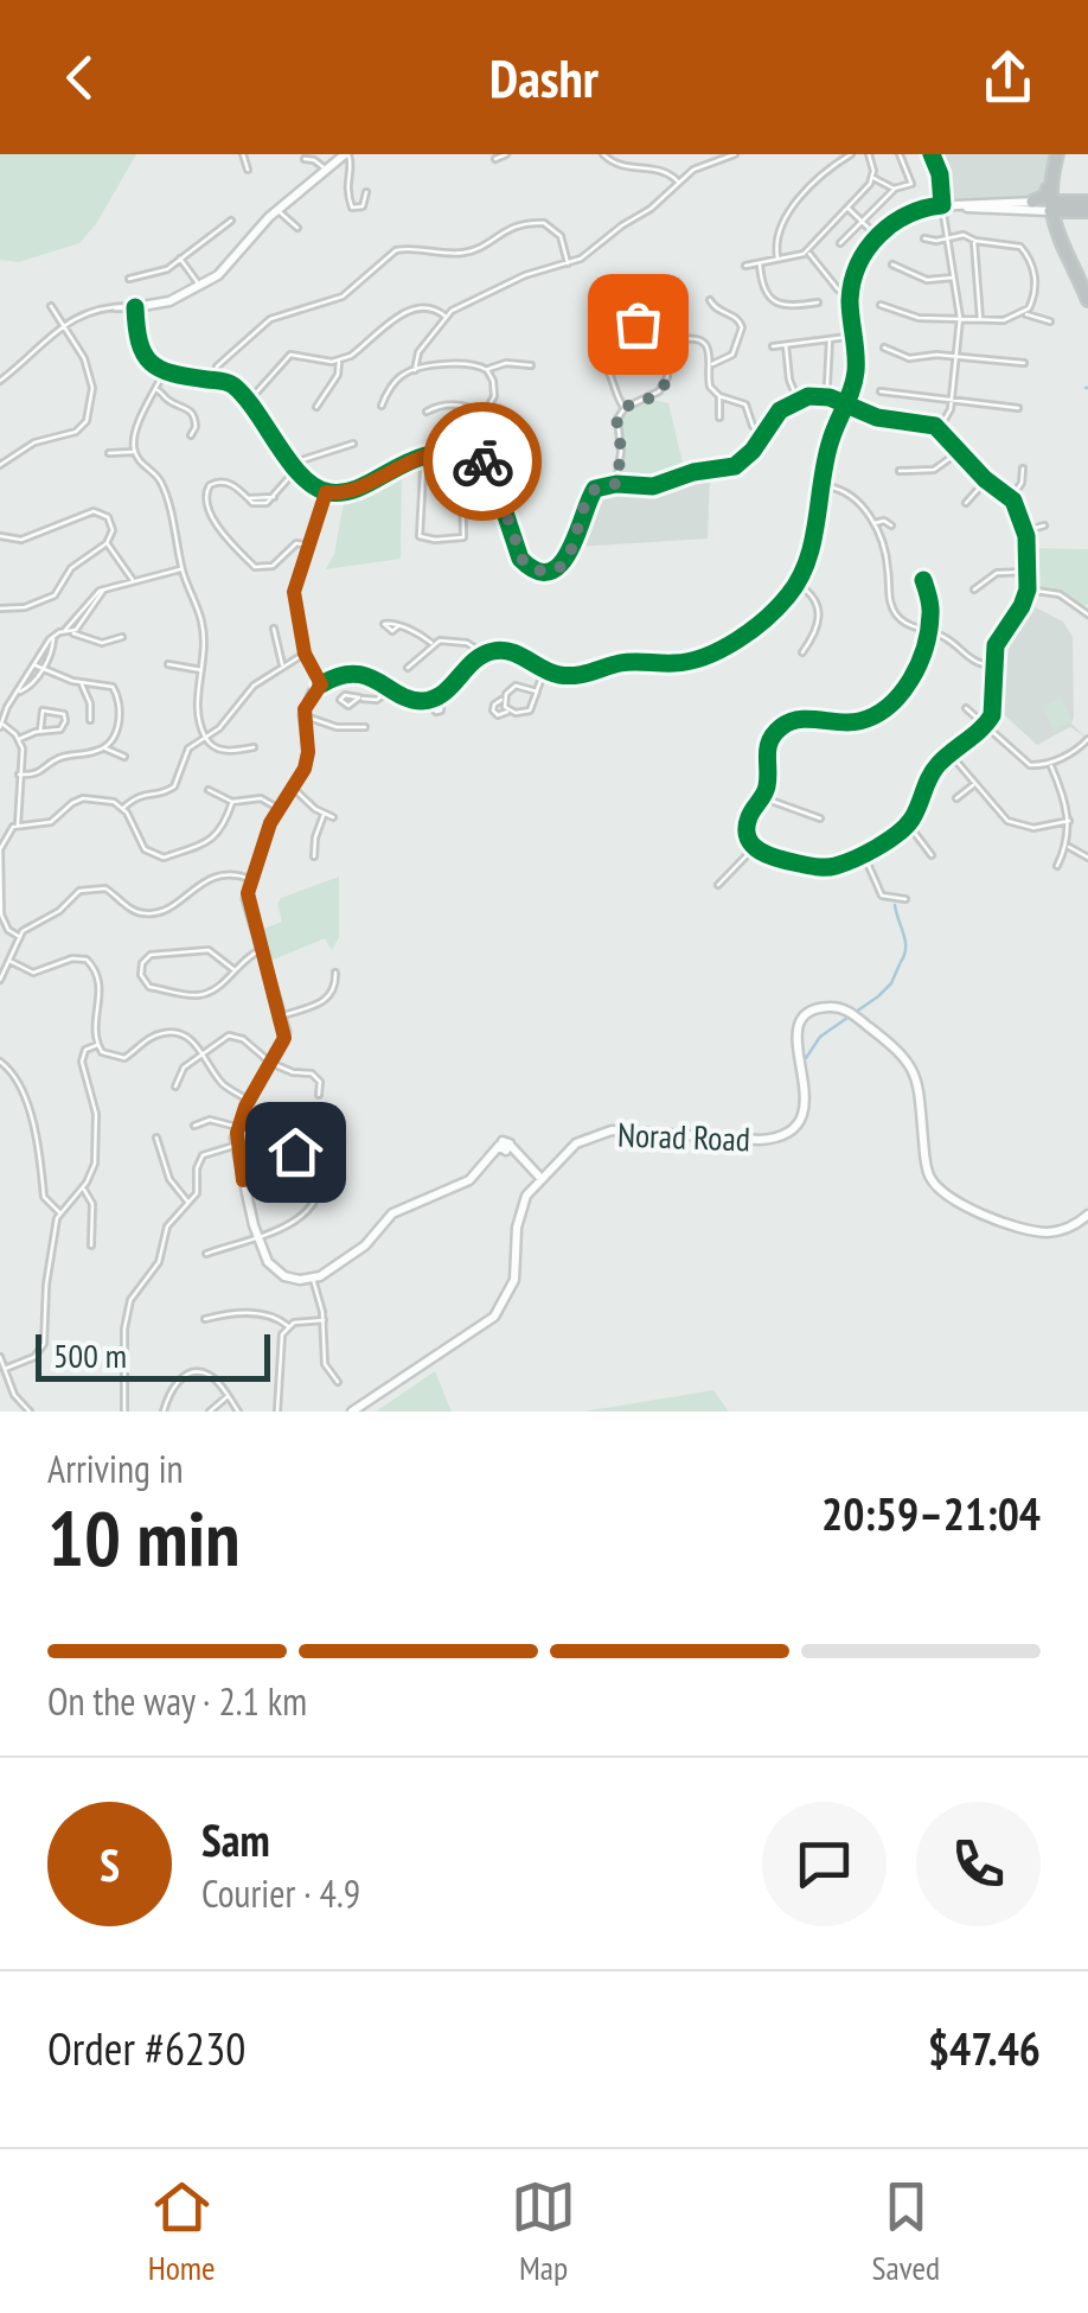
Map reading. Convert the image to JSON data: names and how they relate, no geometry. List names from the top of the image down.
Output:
{
  "streets": {
    "street": ["Norad Road"]
  },
  "scale_bar": "500 m",
  "page": {
    "header": "Dashr",
    "scale": "500 m",
    "heading": ["10 min", "Arriving in", "20:59–21:04"],
    "panel": [
      "Sam",
      "Courier · 4.9",
      "Order #6230",
      "$47.46"
    ],
    "bar": "On the way · 2.1 km",
    "round": "S",
    "tabs": ["Home", "Map", "Saved"]
  }
}
